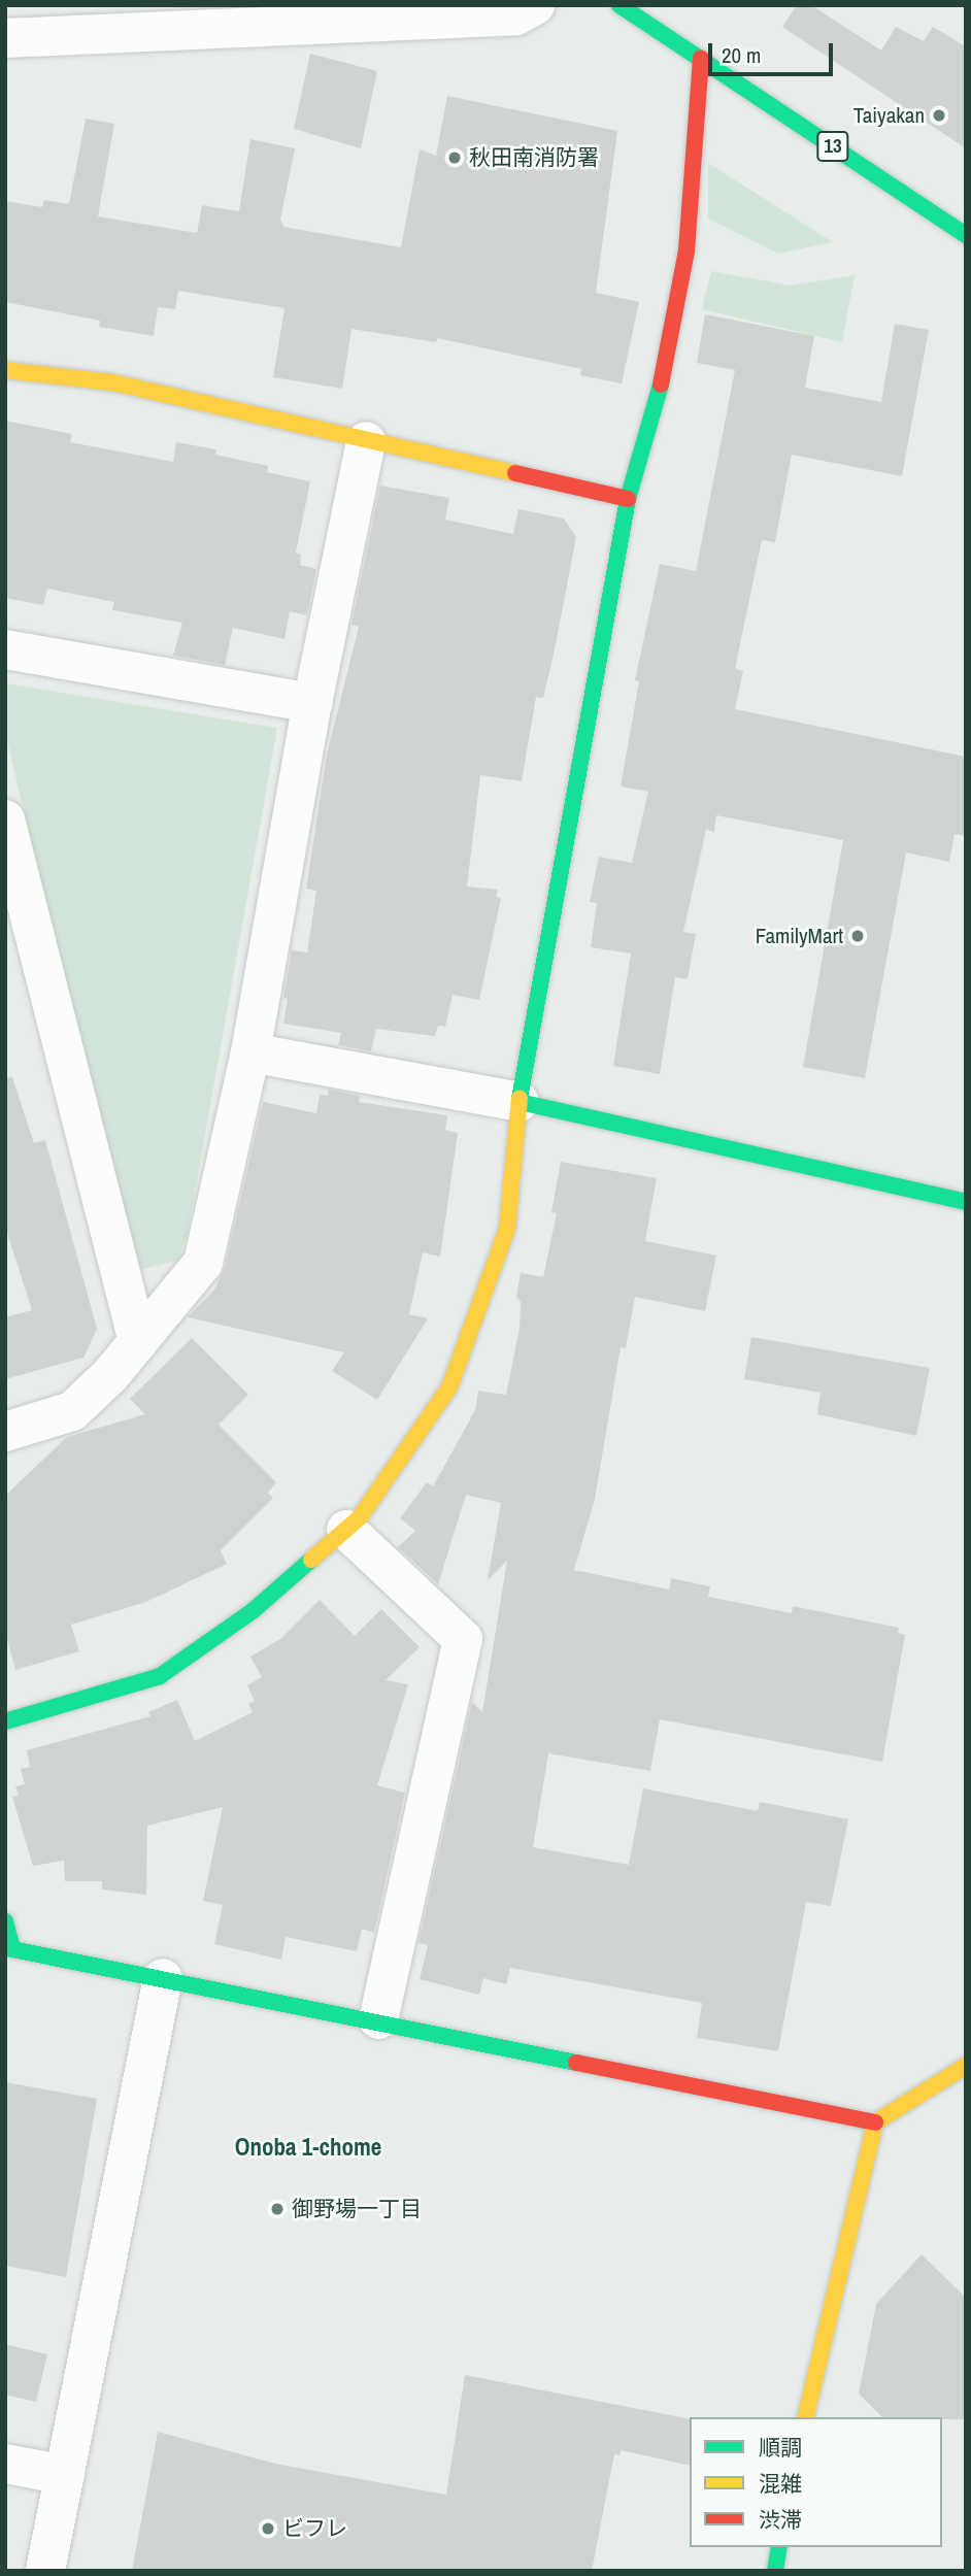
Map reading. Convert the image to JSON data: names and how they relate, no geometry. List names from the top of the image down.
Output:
{
  "streets": {
    "main road": ["13"]
  },
  "districts": ["Onoba 1-chome"],
  "places": [
    "Taiyakan",
    "秋田南消防署",
    "FamilyMart",
    "御野場一丁目",
    "ビフレ"
  ],
  "legend": ["順調", "混雑", "渋滞"],
  "scale_bar": "20 m"
}
